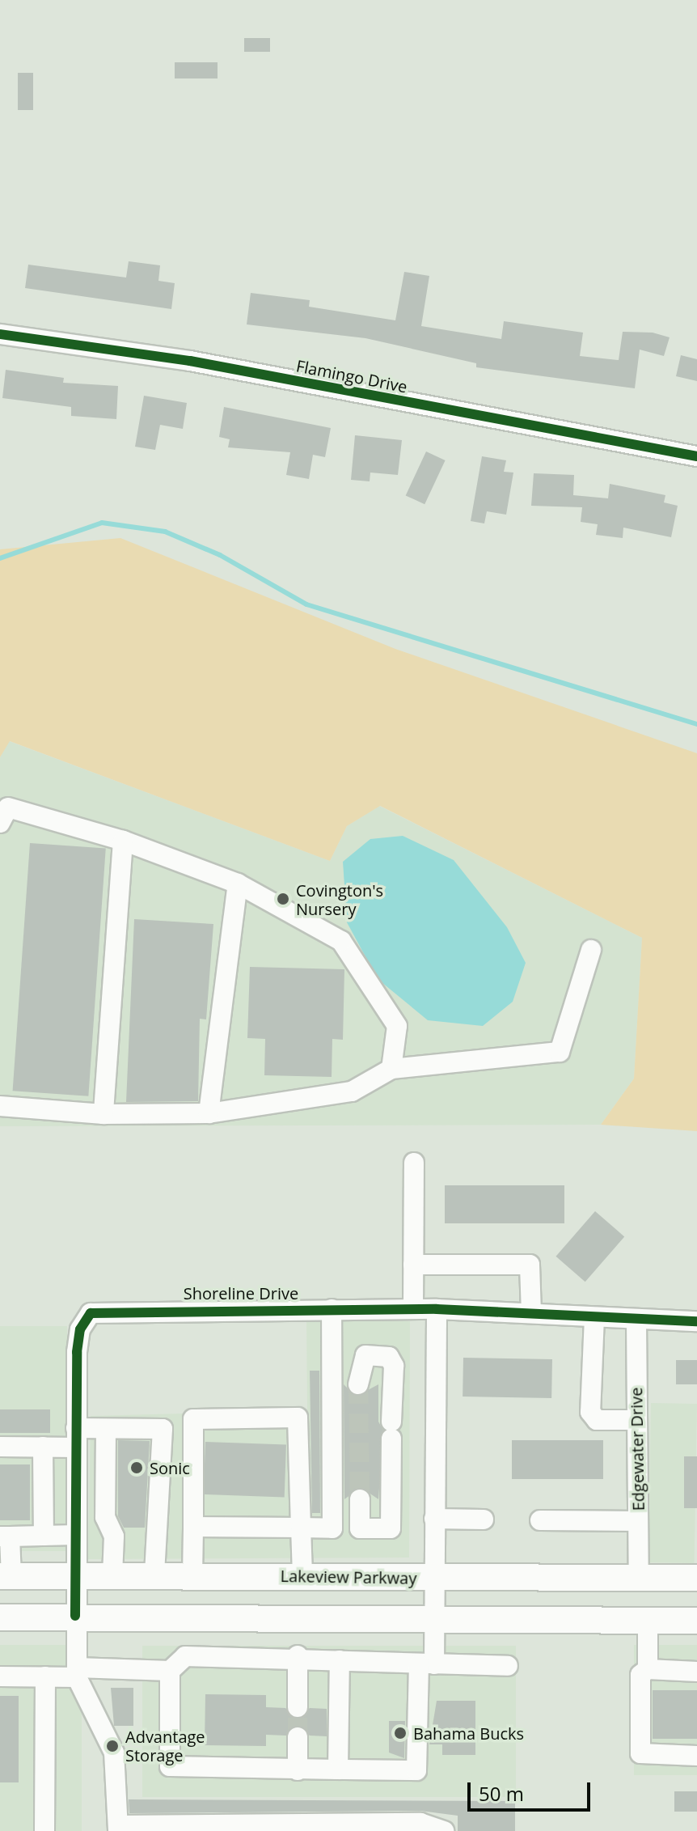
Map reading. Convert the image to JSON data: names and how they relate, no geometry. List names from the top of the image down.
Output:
{
  "streets": {
    "main road": ["Lakeview Parkway"],
    "street": ["Flamingo Drive", "Shoreline Drive", "Edgewater Drive"]
  },
  "crossings": [
    ["Shoreline Drive", "Edgewater Drive"],
    ["Shoreline Drive", "Lakeview Parkway"],
    ["Edgewater Drive", "Lakeview Parkway"]
  ],
  "places": [
    "Covington's Nursery",
    "Sonic",
    "Bahama Bucks",
    "Advantage Storage"
  ],
  "scale_bar": "50 m"
}
